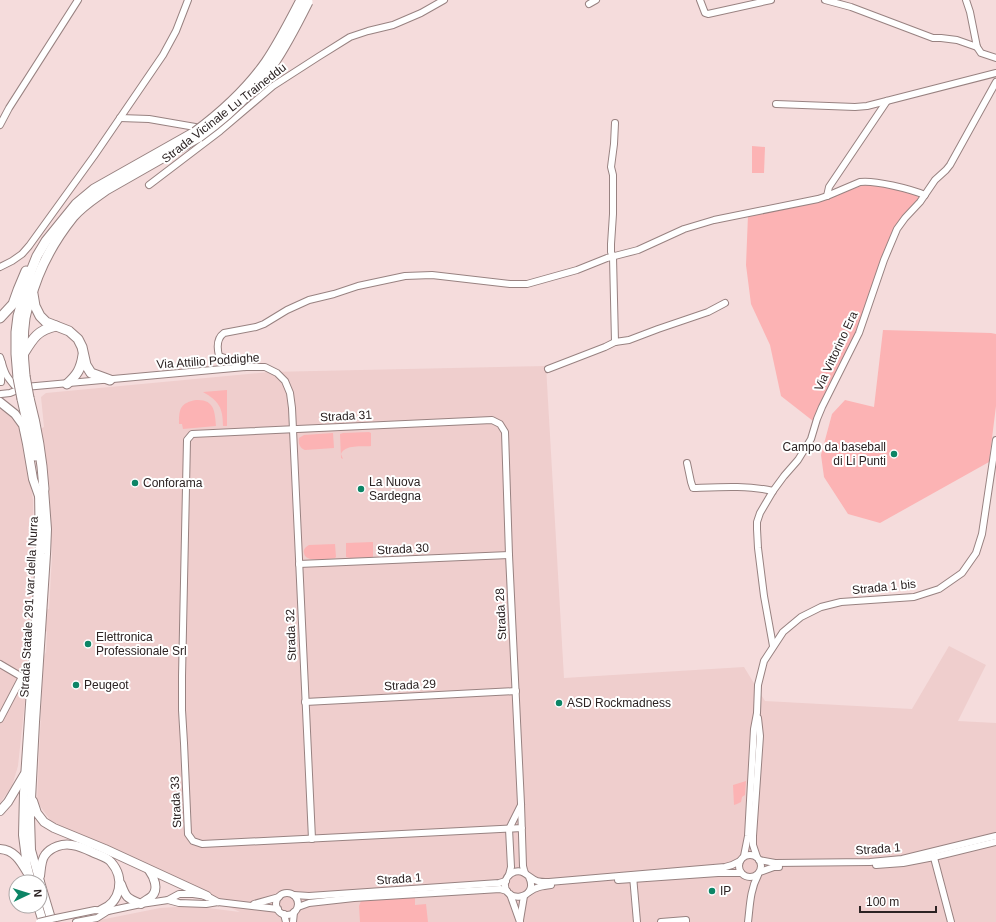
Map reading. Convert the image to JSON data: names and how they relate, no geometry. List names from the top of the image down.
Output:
{
  "streets": {
    "highway": ["Strada Statale 291 var della Nurra"],
    "street": [
      "Strada Vicinale Lu Traineddu",
      "Via Vittorino Era",
      "Via Attilio Poddighe",
      "Strada 31",
      "Strada 30",
      "Strada 1 bis",
      "Strada 28",
      "Strada 32",
      "Strada 29",
      "Strada 33",
      "Strada 1"
    ]
  },
  "crossings": [
    ["Via Vittorino Era", "Strada 1 bis"],
    ["Via Attilio Poddighe", "Strada 31"],
    ["Via Attilio Poddighe", "Strada Statale 291 var della Nurra"],
    ["Via Attilio Poddighe", "Strada 32"],
    ["Strada 31", "Strada 28"],
    ["Strada 31", "Strada 32"],
    ["Strada 31", "Strada 33"],
    ["Strada 30", "Strada 28"],
    ["Strada 30", "Strada 32"],
    ["Strada 1 bis", "Strada 1"],
    ["Strada 28", "Strada 29"],
    ["Strada 28", "Strada 33"],
    ["Strada 28", "Strada 1"],
    ["Strada 32", "Strada 29"],
    ["Strada 32", "Strada 33"]
  ],
  "places": [
    "Campo da baseball di Li Punti",
    "Conforama",
    "La Nuova Sardegna",
    "Elettronica Professionale Srl",
    "Peugeot",
    "ASD Rockmadness",
    "IP"
  ],
  "scale_bar": "100 m",
  "north": "right"
}
